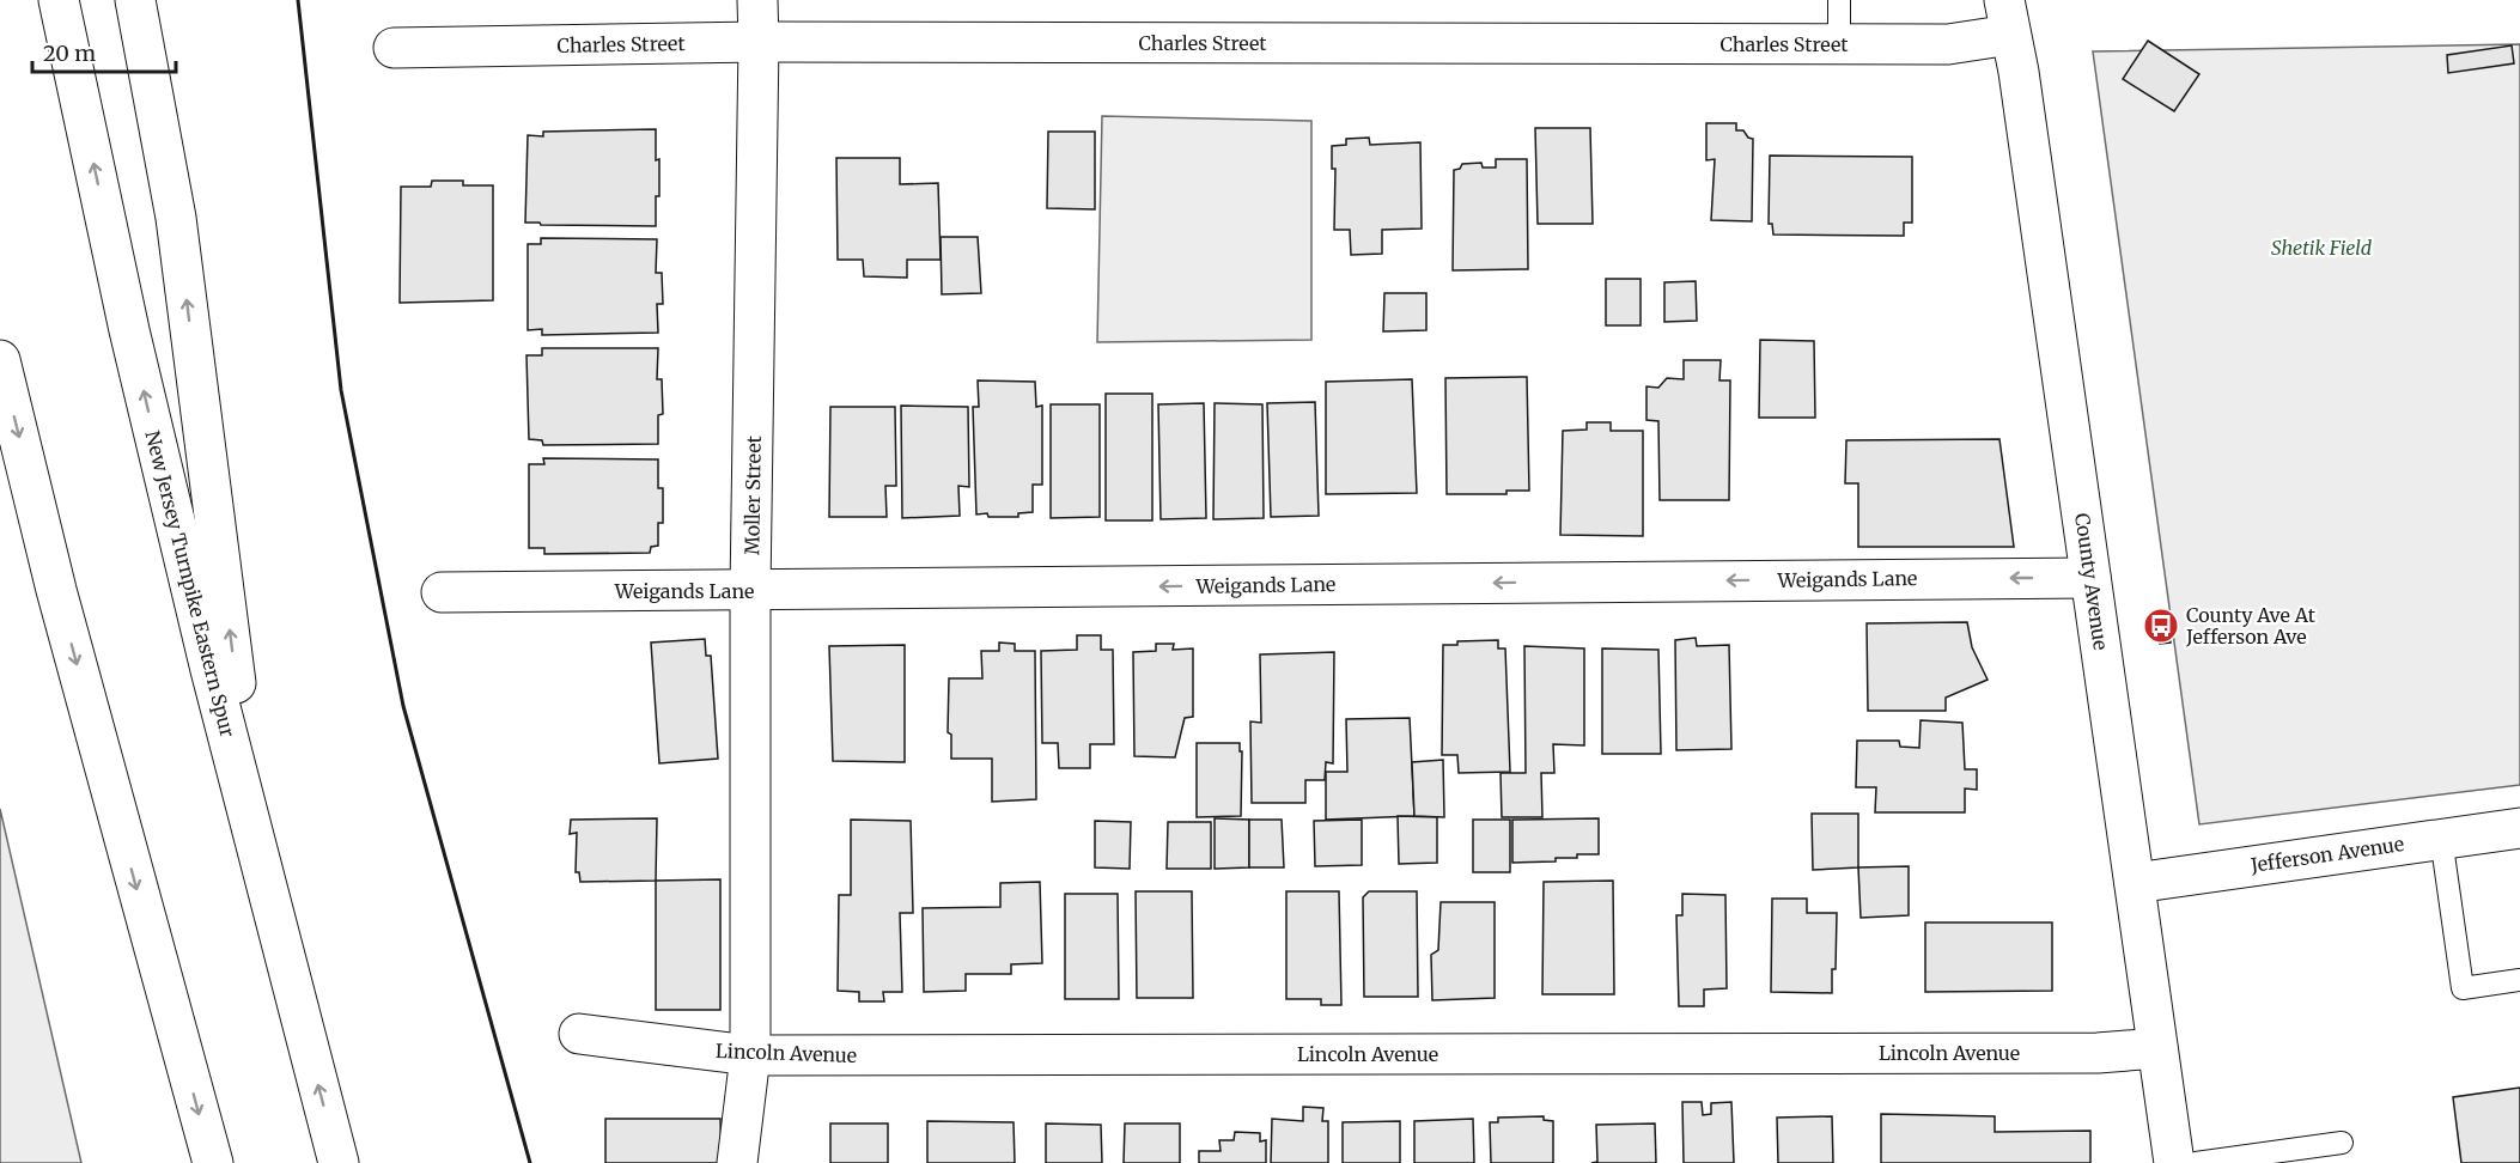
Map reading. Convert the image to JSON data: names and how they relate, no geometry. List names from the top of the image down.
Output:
{
  "streets": {
    "main road": [
      "Charles Street",
      "Moller Street",
      "Weigands Lane",
      "County Avenue",
      "New Jersey Turnpike Eastern Spur",
      "Jefferson Avenue",
      "Lincoln Avenue"
    ]
  },
  "crossings": [
    ["Charles Street", "Moller Street"],
    ["Charles Street", "County Avenue"],
    ["Moller Street", "Weigands Lane"],
    ["Moller Street", "Lincoln Avenue"],
    ["Weigands Lane", "County Avenue"],
    ["County Avenue", "Jefferson Avenue"],
    ["County Avenue", "Lincoln Avenue"]
  ],
  "one_way": ["Weigands Lane"],
  "parks": ["Shetik Field"],
  "places": {
    "bus stop": ["County Ave At Jefferson Ave"]
  },
  "scale_bar": "20 m"
}
